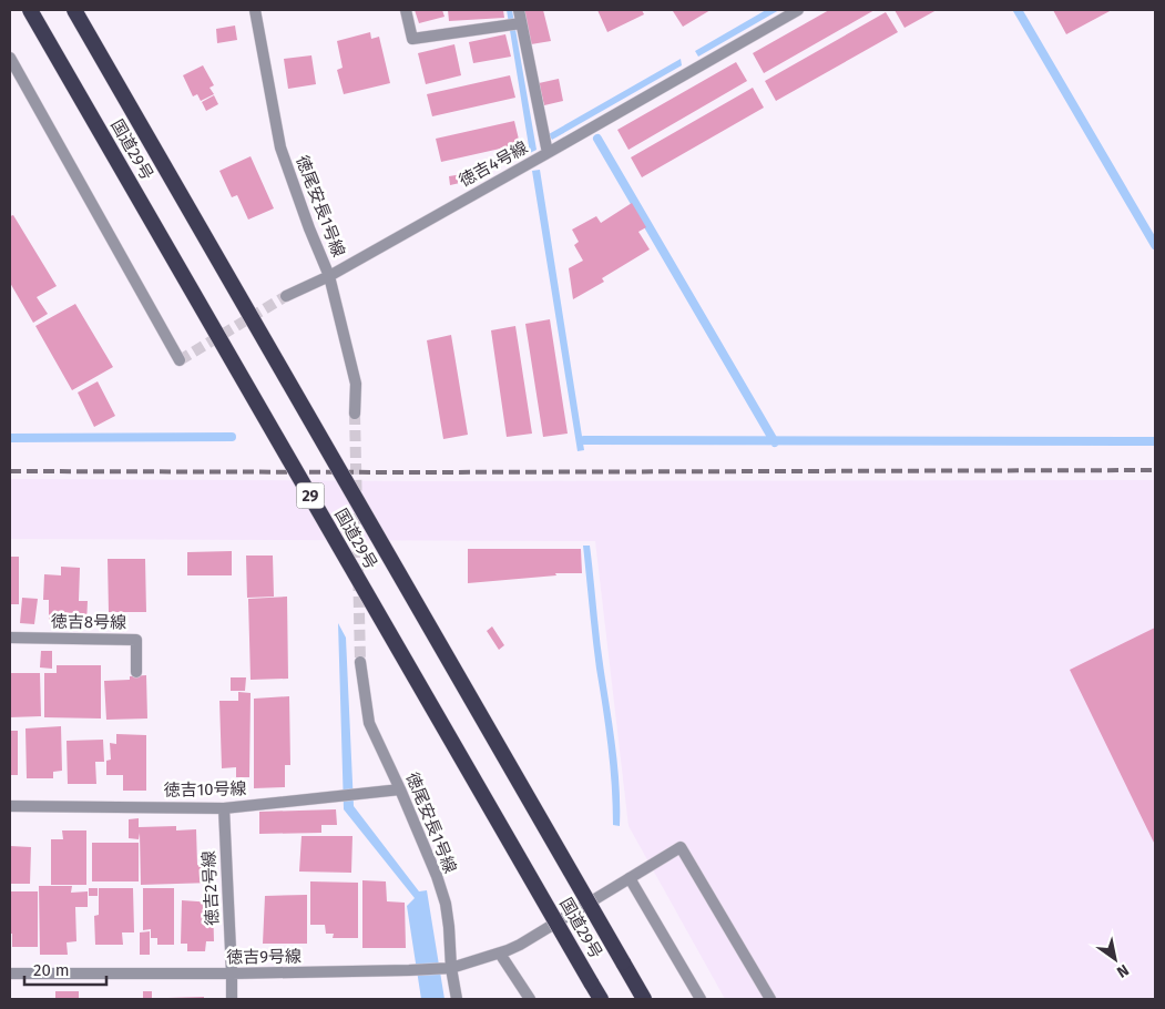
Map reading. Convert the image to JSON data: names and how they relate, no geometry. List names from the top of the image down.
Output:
{
  "streets": {
    "highway": ["国道29号", "29"],
    "street": [
      "徳吉4号線",
      "徳尾安長1号線",
      "徳吉8号線",
      "徳吉10号線",
      "徳吉2号線",
      "徳吉9号線"
    ]
  },
  "crossings": [
    ["徳吉4号線", "徳尾安長1号線"],
    ["徳尾安長1号線", "徳吉10号線"],
    ["徳尾安長1号線", "徳吉9号線"],
    ["徳吉10号線", "徳吉2号線"],
    ["徳吉2号線", "徳吉9号線"]
  ],
  "scale_bar": "20 m",
  "north": "bottom right"
}
